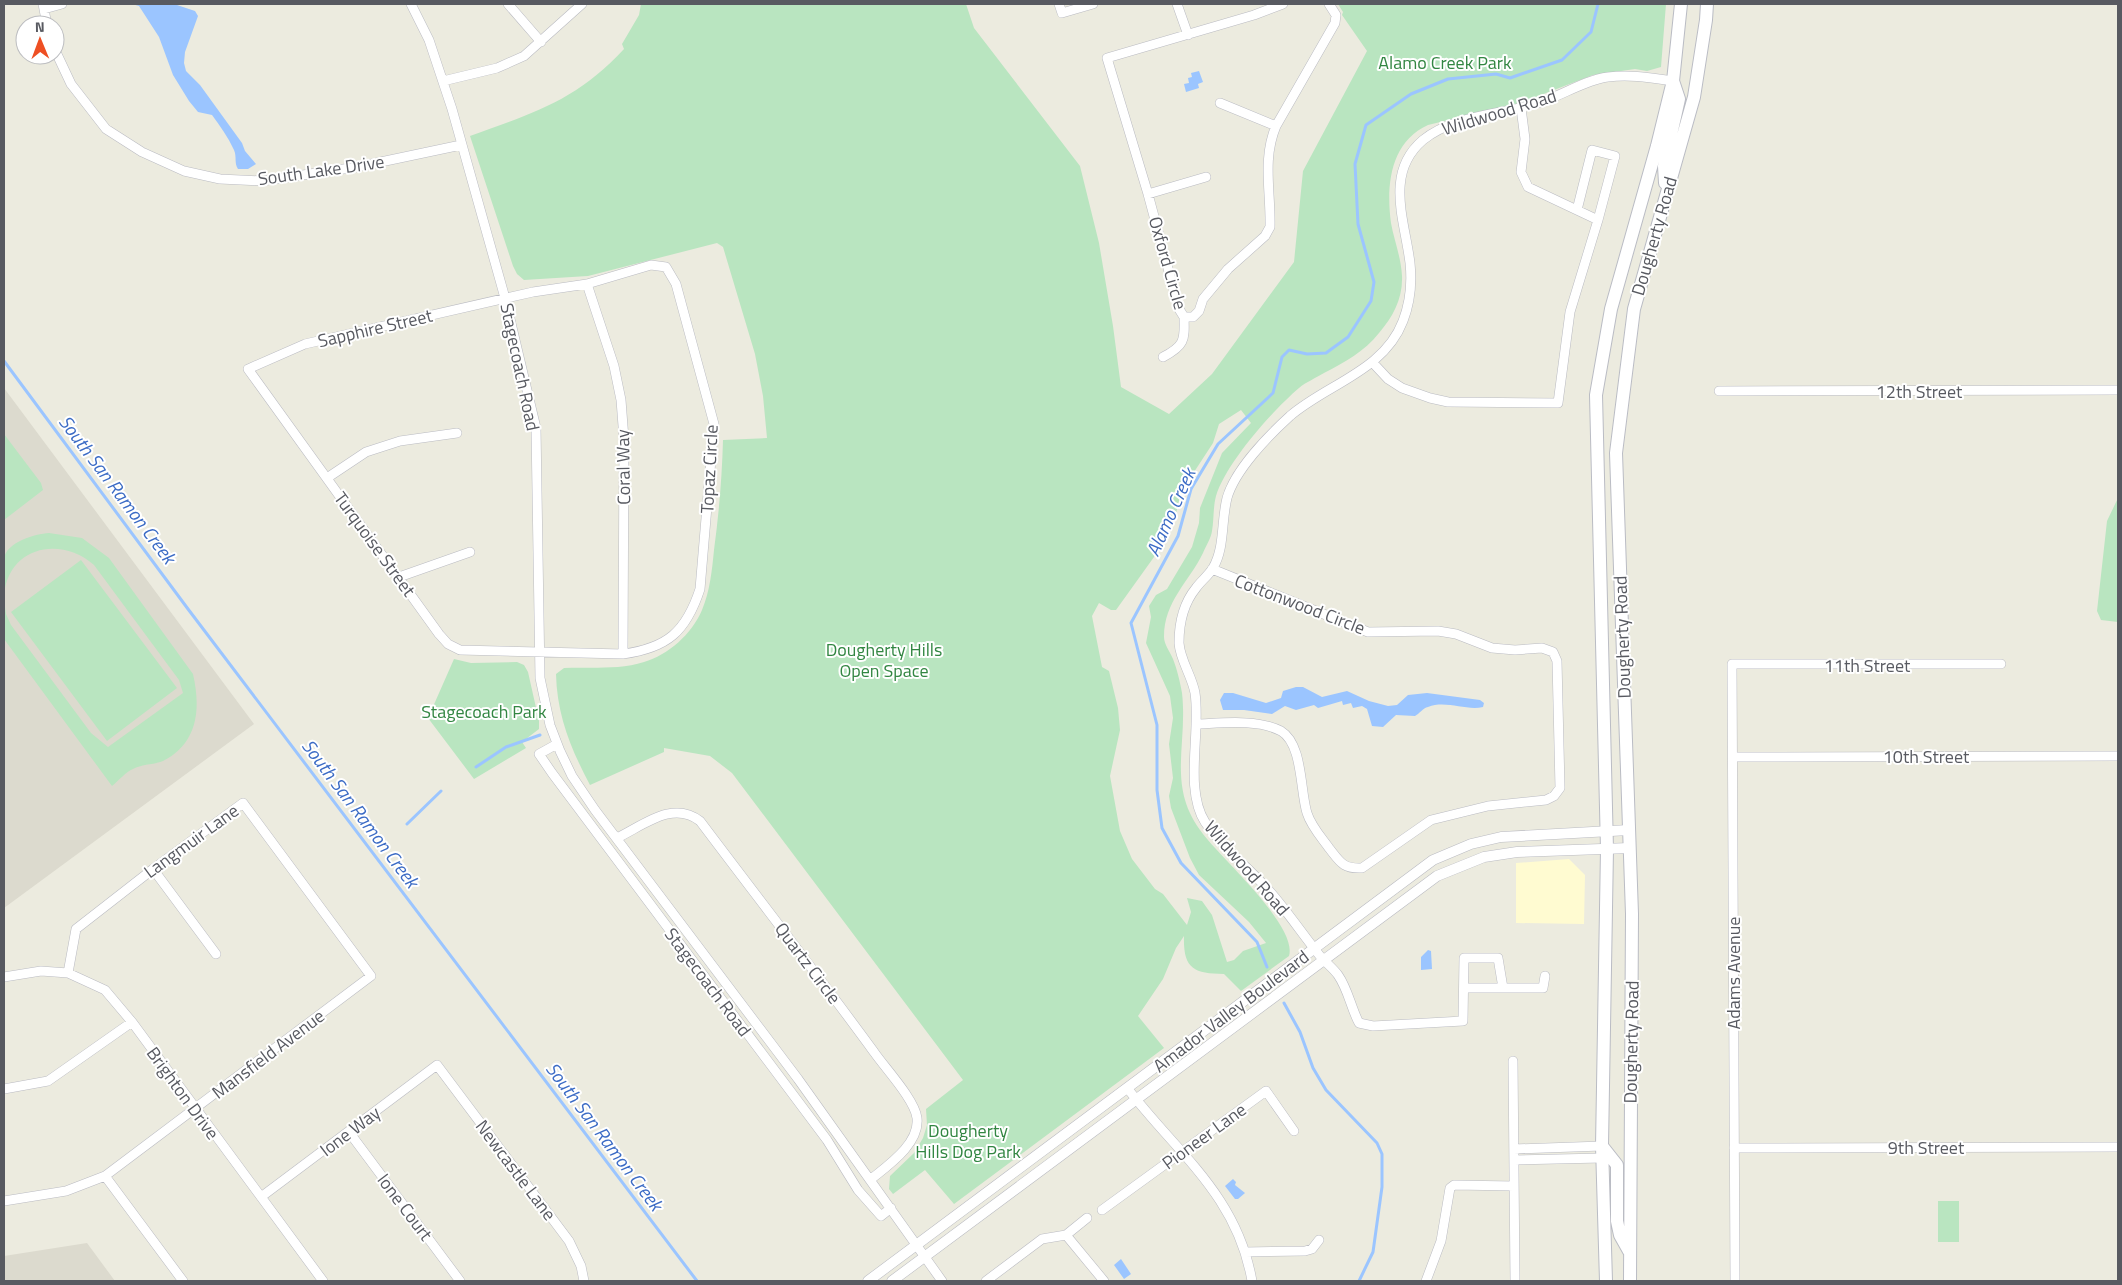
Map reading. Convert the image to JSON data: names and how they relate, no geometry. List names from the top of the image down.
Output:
{
  "streets": {
    "main road": ["Dougherty Road"],
    "street": [
      "Wildwood Road",
      "South Lake Drive",
      "Oxford Circle",
      "Sapphire Street",
      "Stagecoach Road",
      "12th Street",
      "Coral Way",
      "Topaz Circle",
      "Turquoise Street",
      "Cottonwood Circle",
      "11th Street",
      "10th Street",
      "Langmuir Lane",
      "Quartz Circle",
      "Adams Avenue",
      "Amador Valley Boulevard",
      "Mansfield Avenue",
      "Brighton Drive",
      "Ione Way",
      "Pioneer Lane",
      "9th Street",
      "Newcastle Lane",
      "Ione Court"
    ]
  },
  "crossings": [
    ["Wildwood Road", "Dougherty Road"],
    ["Wildwood Road", "Cottonwood Circle"],
    ["Wildwood Road", "Amador Valley Boulevard"],
    ["South Lake Drive", "Stagecoach Road"],
    ["Dougherty Road", "Amador Valley Boulevard"],
    ["Sapphire Street", "Stagecoach Road"],
    ["Sapphire Street", "Topaz Circle"],
    ["Sapphire Street", "Turquoise Street"],
    ["Stagecoach Road", "Topaz Circle"],
    ["Stagecoach Road", "Turquoise Street"],
    ["Stagecoach Road", "Quartz Circle"],
    ["Stagecoach Road", "Amador Valley Boulevard"],
    ["Coral Way", "Topaz Circle"],
    ["Topaz Circle", "Turquoise Street"],
    ["11th Street", "Adams Avenue"],
    ["10th Street", "Adams Avenue"],
    ["Langmuir Lane", "Mansfield Avenue"],
    ["Langmuir Lane", "Brighton Drive"],
    ["Adams Avenue", "9th Street"],
    ["Mansfield Avenue", "Brighton Drive"],
    ["Brighton Drive", "Ione Way"],
    ["Ione Way", "Newcastle Lane"],
    ["Ione Way", "Ione Court"]
  ],
  "water": ["South San Ramon Creek", "Alamo Creek"],
  "parks": [
    "Alamo Creek Park",
    "Dougherty Hills Open Space",
    "Stagecoach Park",
    "Dougherty Hills Dog Park"
  ],
  "north": "top"
}
